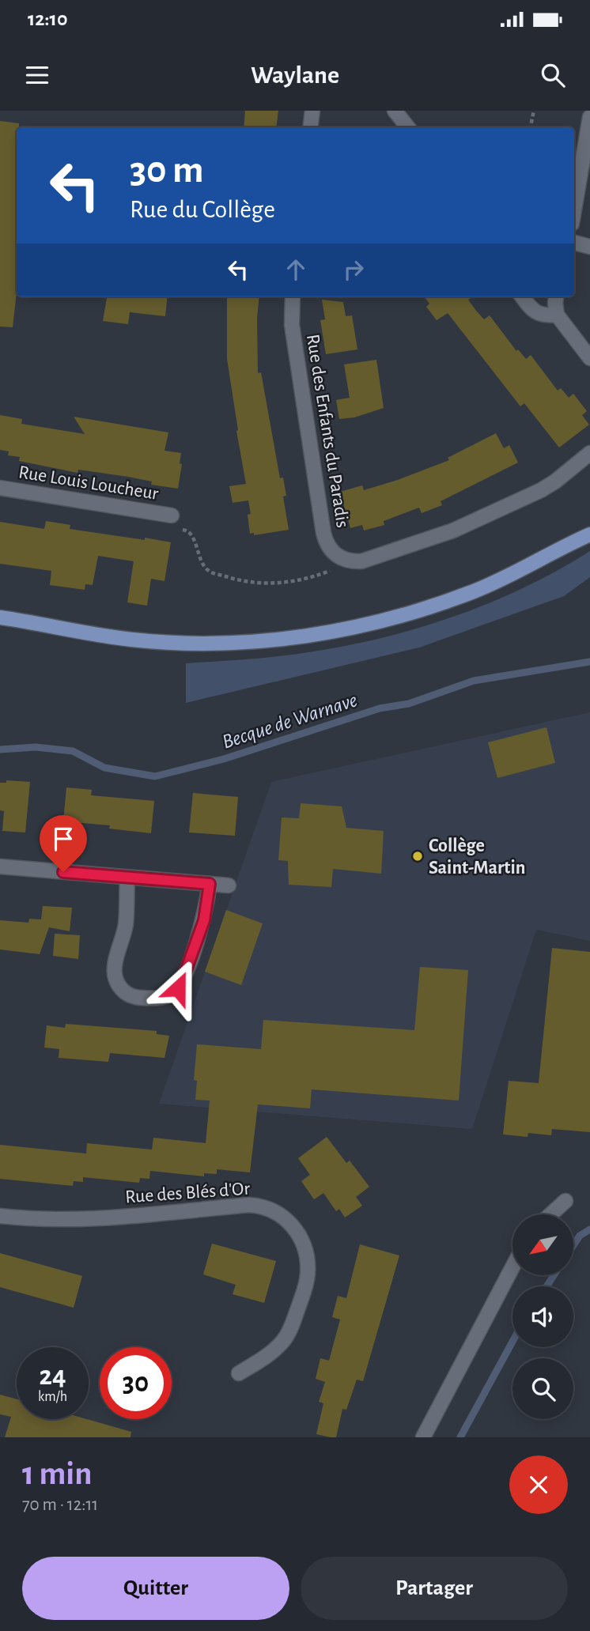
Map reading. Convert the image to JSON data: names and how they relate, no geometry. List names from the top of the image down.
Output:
{
  "streets": {
    "street": ["Rue des Enfants du Paradis", "Rue Louis Loucheur", "Rue des Blés d'Or"]
  },
  "water": ["Becque de Warnave"],
  "places": ["Collège Saint-Martin"],
  "north": "bottom left",
  "page": {
    "status": "12:10",
    "header": "Waylane",
    "turn": ["30 m", "Rue du Collège"],
    "speed": "24 km/h",
    "limit": "30",
    "heading": ["1 min", "70 m · 12:11"],
    "buttons": ["Quitter", "Partager"]
  }
}
